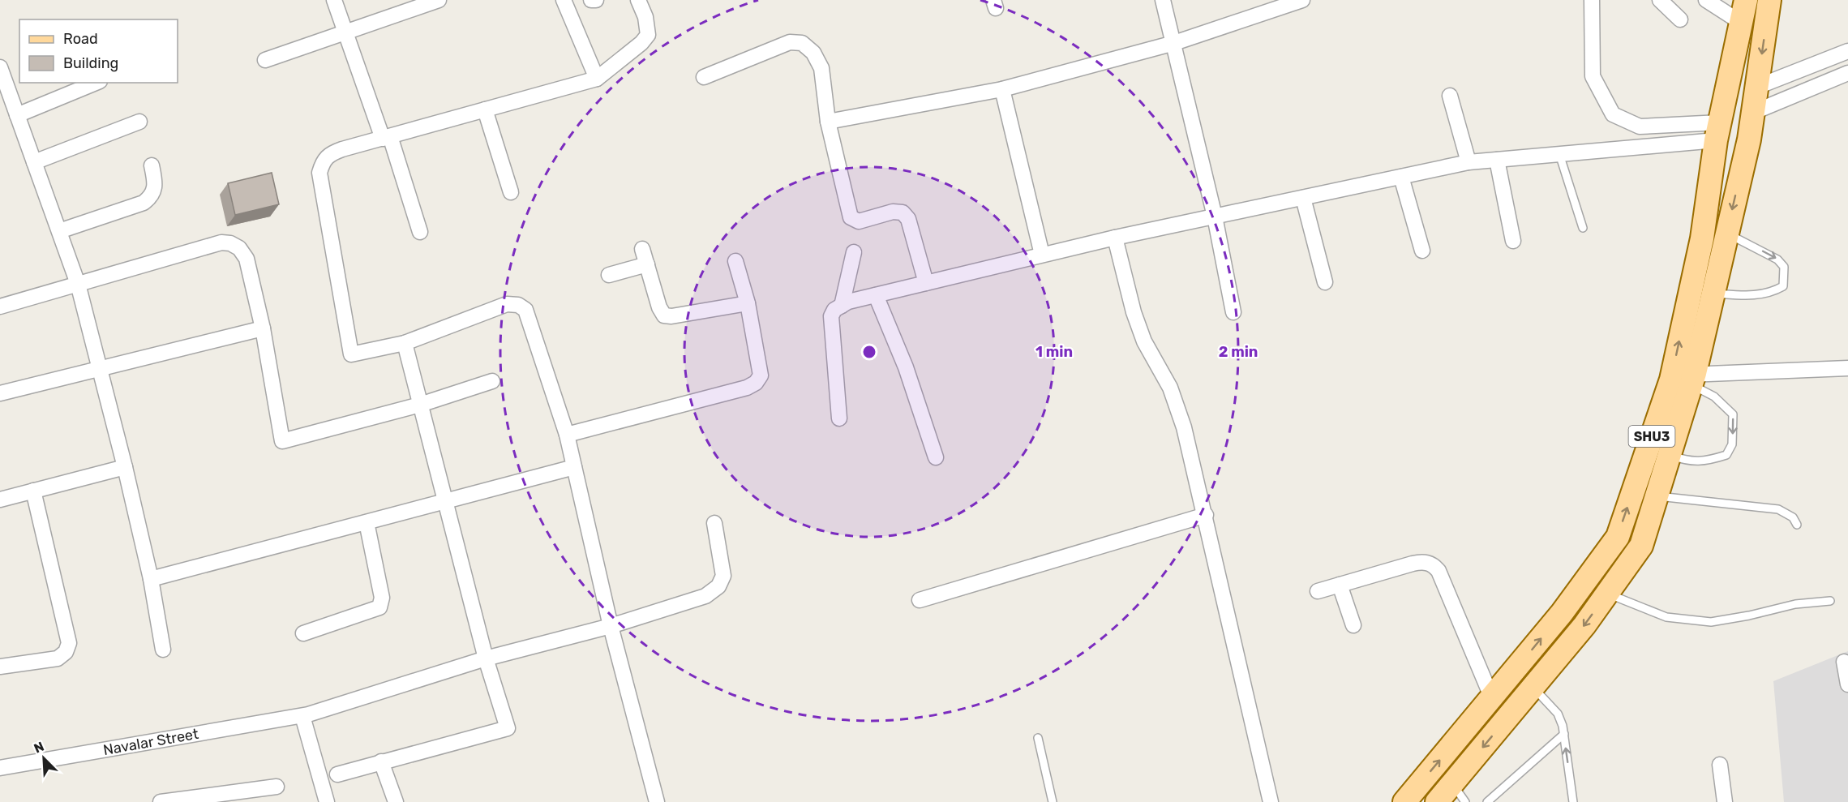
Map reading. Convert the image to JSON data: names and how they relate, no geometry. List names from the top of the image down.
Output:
{
  "streets": {
    "main road": ["SHU3"],
    "street": ["Navalar Street"]
  },
  "legend": ["Road", "Building"],
  "north": "top left",
  "rings": ["1 min", "2 min"]
}
